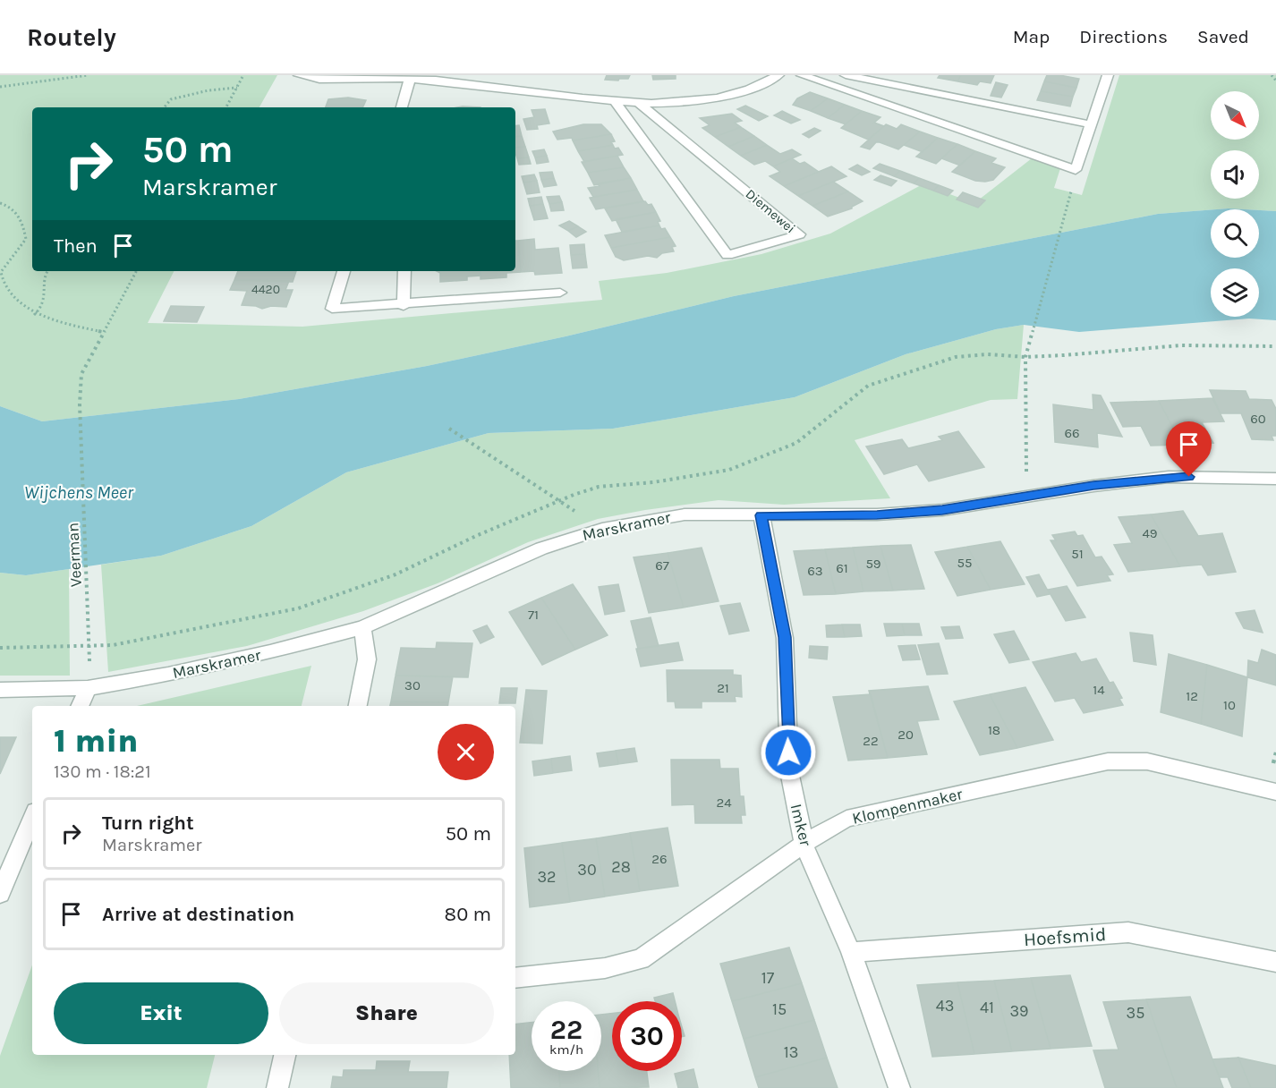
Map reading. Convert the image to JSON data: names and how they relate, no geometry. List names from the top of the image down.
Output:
{
  "streets": {
    "street": [
      "Diemewei",
      "Marskramer",
      "Klompenmaker",
      "Imker",
      "Hoefsmid"
    ],
    "path": ["Veerman"]
  },
  "crossings": [
    ["Marskramer", "Imker"],
    ["Klompenmaker", "Imker"],
    ["Imker", "Hoefsmid"]
  ],
  "water": ["Wijchens Meer"],
  "house_numbers": [
    "4420",
    "60",
    "66",
    "49",
    "51",
    "55",
    "59",
    "67",
    "61",
    "63",
    "71",
    "30",
    "21",
    "14",
    "12",
    "10",
    "18",
    "20",
    "22",
    "24",
    "26",
    "28",
    "30",
    "32",
    "17",
    "43",
    "41",
    "15",
    "39",
    "35",
    "13"
  ],
  "north": "bottom right",
  "page": {
    "header": "Routely",
    "nav": ["Map", "Directions", "Saved"],
    "turn": ["50 m", "Marskramer"],
    "then": "Then",
    "heading": ["1 min", "130 m · 18:21"],
    "list": [
      {
        "name": "Turn right",
        "note": "Marskramer",
        "value": "50 m"
      },
      {
        "name": "Arrive at destination",
        "value": "80 m"
      }
    ],
    "buttons": ["Exit", "Share"],
    "speed": "22 km/h",
    "limit": "30"
  }
}
